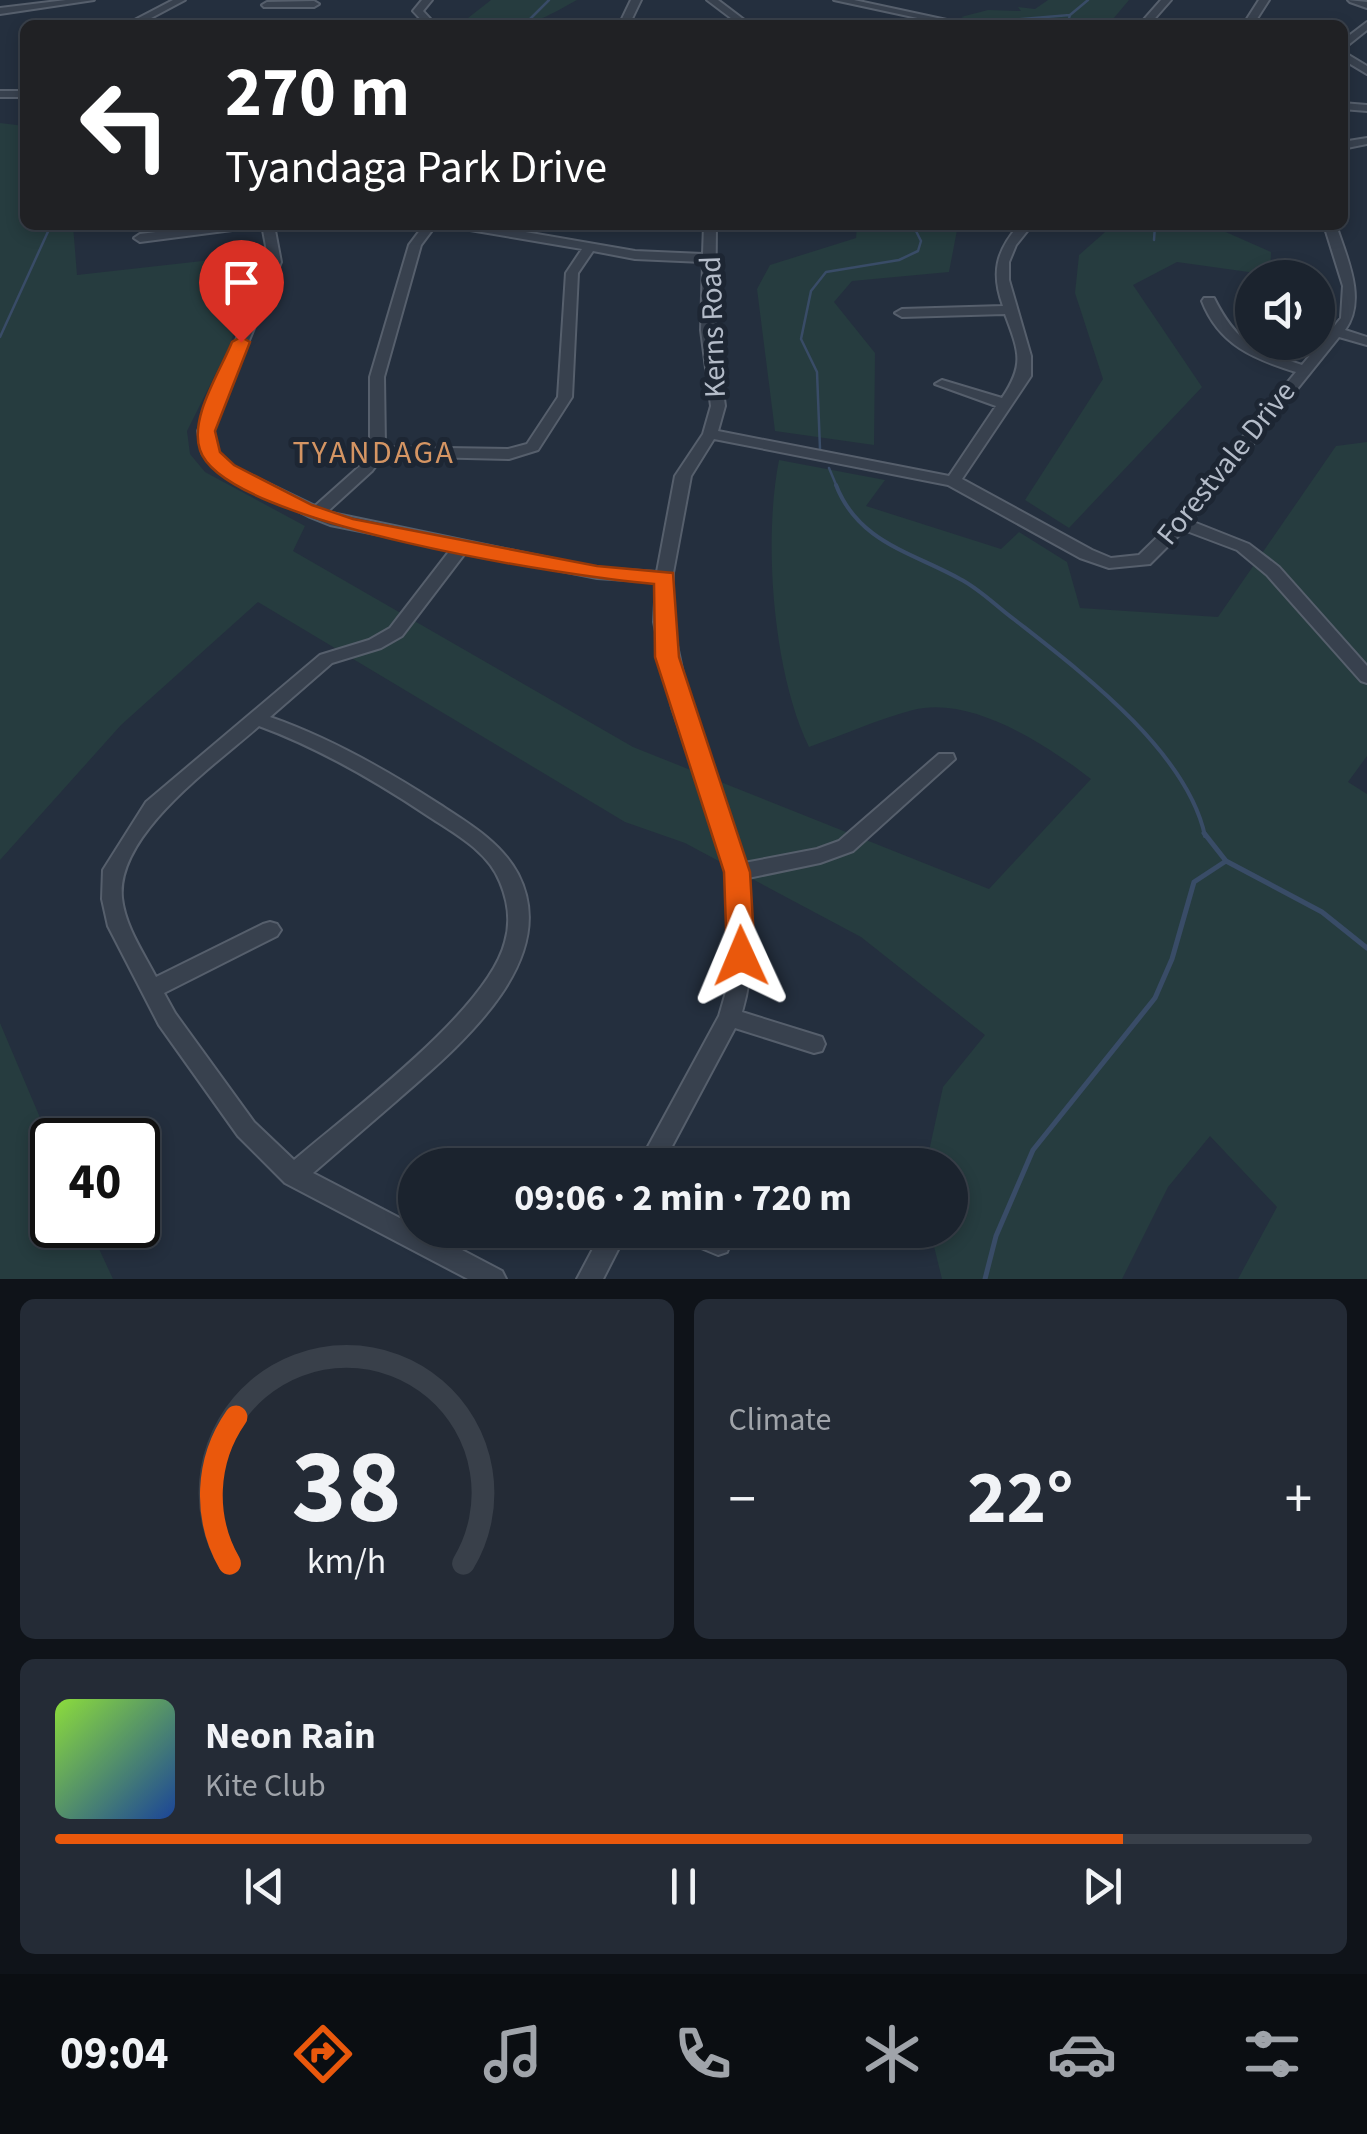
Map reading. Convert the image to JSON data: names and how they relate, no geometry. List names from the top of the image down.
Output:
{
  "streets": {
    "street": ["Kerns Road", "Forestvale Drive"]
  },
  "crossings": [
    ["Kerns Road", "Forestvale Drive"]
  ],
  "districts": ["TYANDAGA"],
  "page": {
    "turn": ["270 m", "Tyandaga Park Drive"],
    "limit": "40",
    "trip": "09:06 · 2 min · 720 m",
    "tile": "Climate",
    "heat": ["−", "22°", "+"],
    "song": ["Neon Rain", "Kite Club"],
    "tabs": "09:04",
    "gauge": ["38", "km/h"]
  }
}
